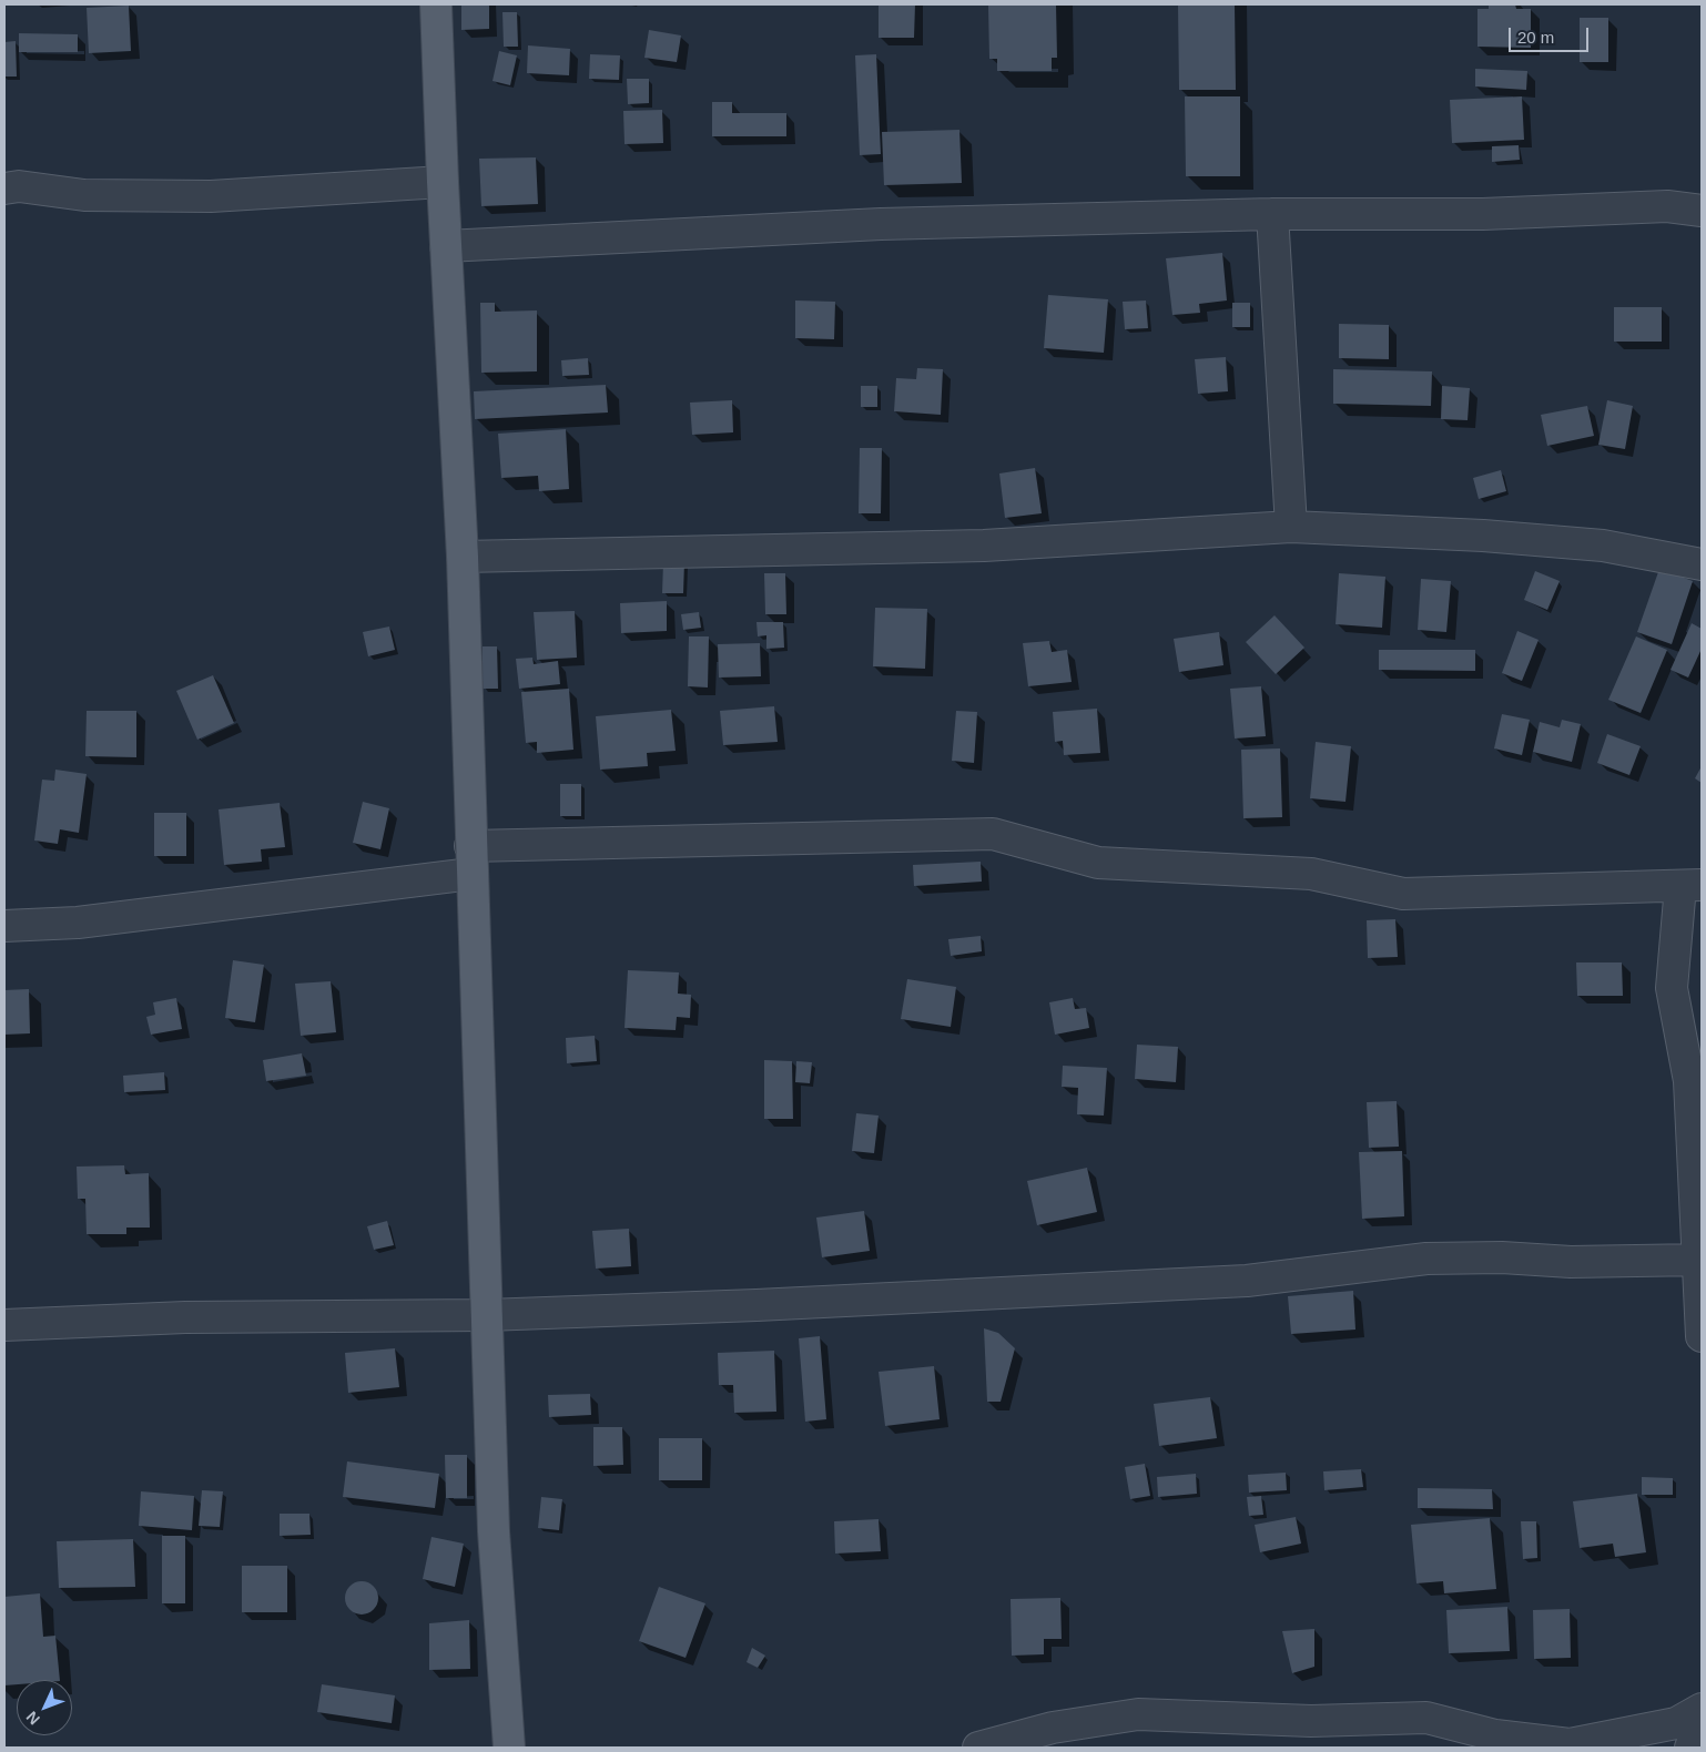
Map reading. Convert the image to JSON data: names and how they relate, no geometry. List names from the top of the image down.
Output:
{
  "scale_bar": "20 m",
  "north": "bottom left"
}
